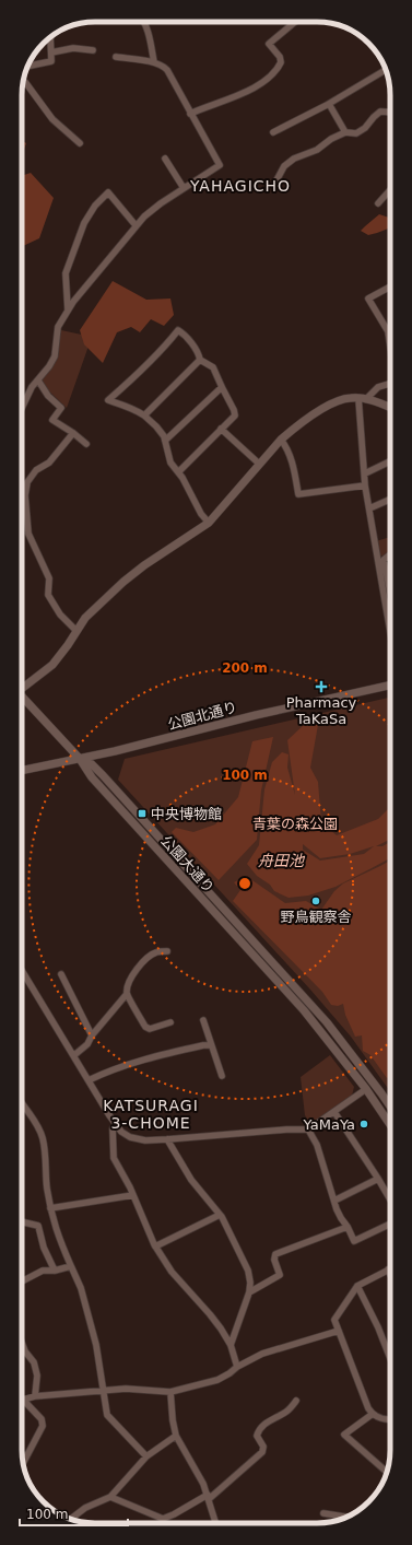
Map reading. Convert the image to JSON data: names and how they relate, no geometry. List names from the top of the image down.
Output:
{
  "streets": {
    "street": ["公園北通り", "公園大通り"]
  },
  "crossings": [
    ["公園北通り", "公園大通り"]
  ],
  "districts": ["YAHAGICHO", "KATSURAGI 3-CHOME"],
  "water": ["舟田池"],
  "parks": ["青葉の森公園"],
  "places": {
    "health": ["Pharmacy TaKaSa"],
    "transit": ["中央博物館"],
    "other": ["野鳥観察舎", "YaMaYa"]
  },
  "scale_bar": "100 m",
  "rings": ["200 m", "100 m"]
}
